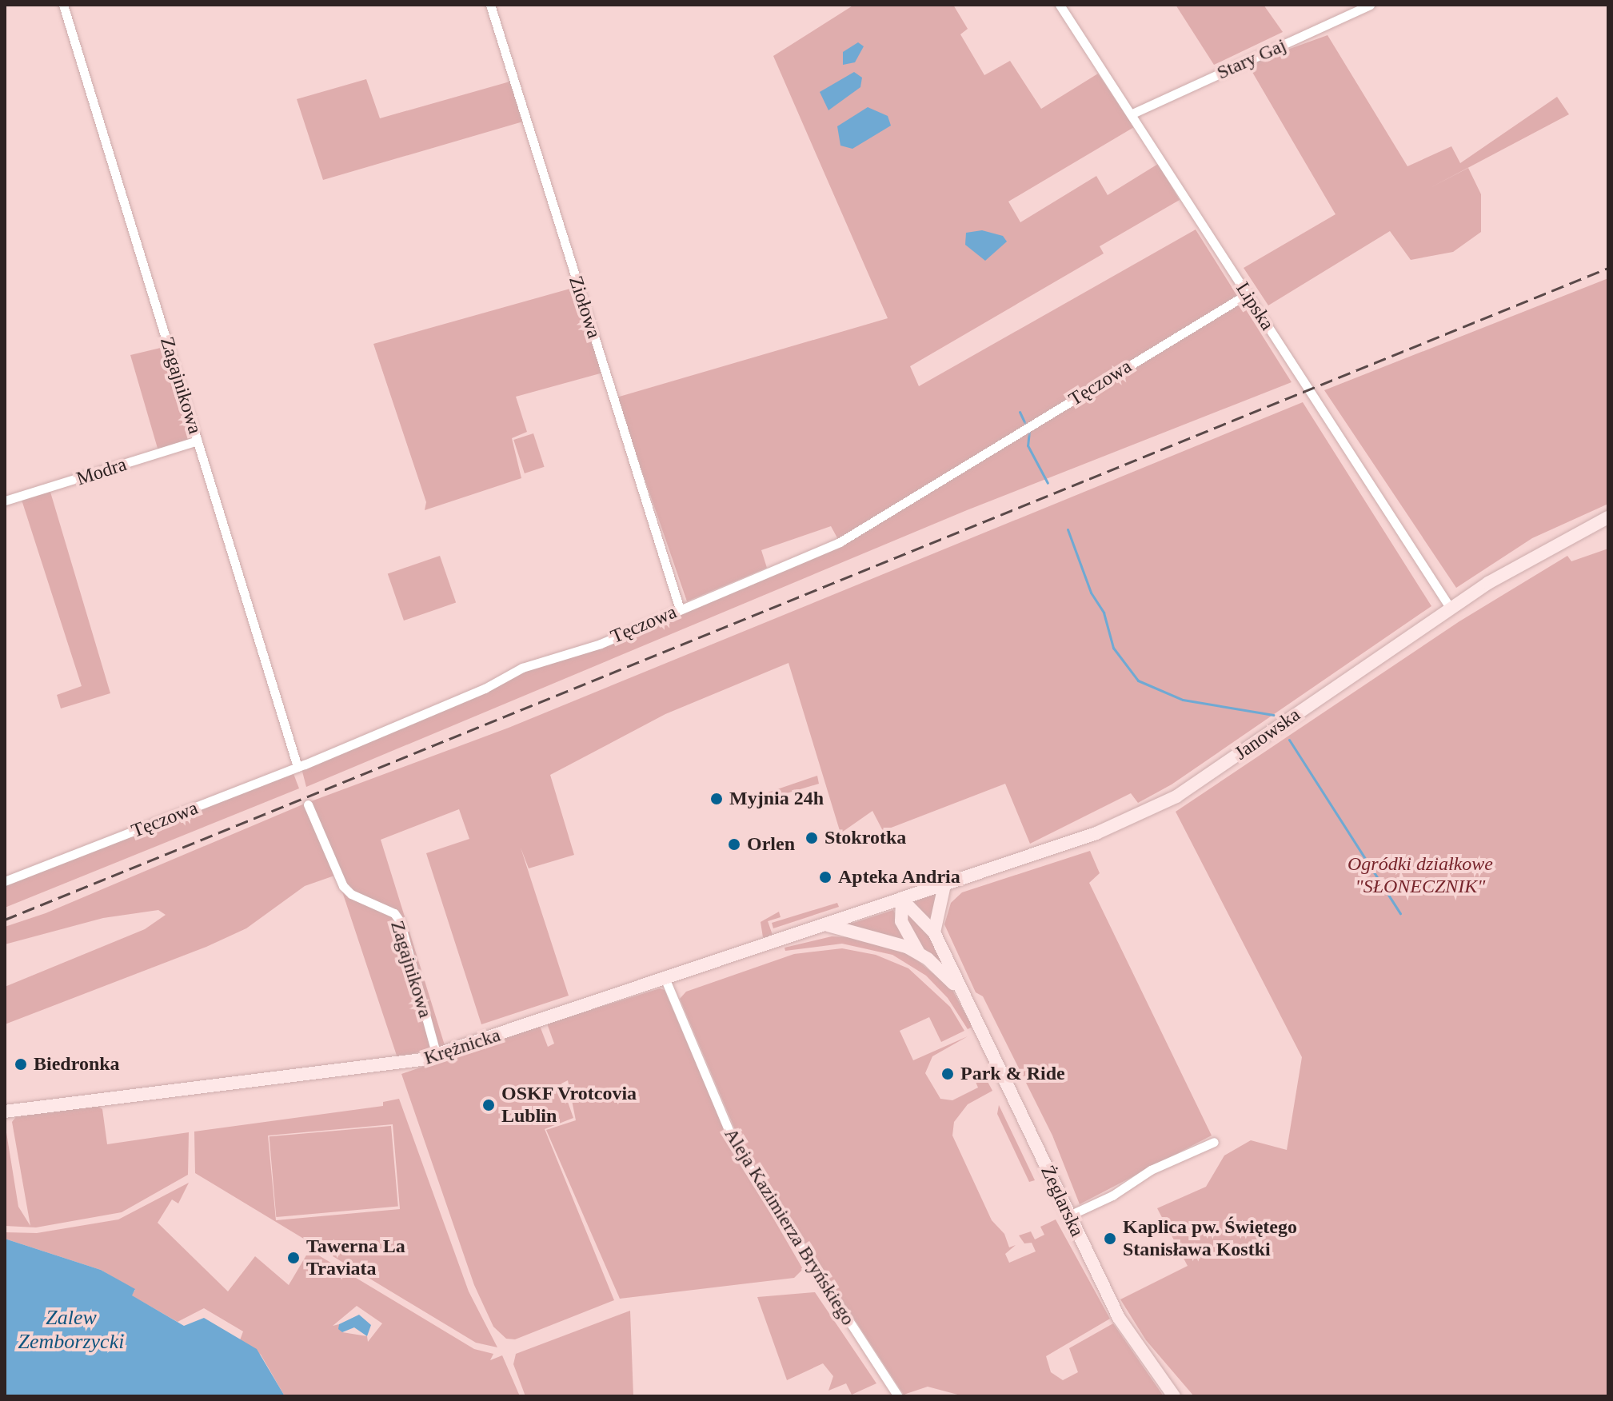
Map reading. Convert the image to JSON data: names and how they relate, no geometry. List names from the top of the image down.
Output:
{
  "streets": {
    "street": [
      "Stary Gaj",
      "Lipska",
      "Ziołowa",
      "Tęczowa",
      "Zagajnikowa",
      "Modra",
      "Janowska",
      "Krężnicka",
      "Żeglarska",
      "Aleja Kazimierza Bryńskiego"
    ]
  },
  "crossings": [
    ["Stary Gaj", "Lipska"],
    ["Lipska", "Tęczowa"],
    ["Lipska", "Janowska"],
    ["Ziołowa", "Tęczowa"],
    ["Tęczowa", "Zagajnikowa"],
    ["Zagajnikowa", "Modra"],
    ["Zagajnikowa", "Krężnicka"],
    ["Janowska", "Krężnicka"],
    ["Janowska", "Żeglarska"],
    ["Krężnicka", "Żeglarska"],
    ["Krężnicka", "Aleja Kazimierza Bryńskiego"]
  ],
  "water": ["Zalew Zemborzycki"],
  "parks": ["Ogródki działkowe \"SŁONECZNIK\""],
  "places": [
    "Myjnia 24h",
    "Stokrotka",
    "Orlen",
    "Apteka Andria",
    "Biedronka",
    "Park & Ride",
    "OSKF Vrotcovia Lublin",
    "Kaplica pw. Świętego Stanisława Kostki",
    "Tawerna La Traviata"
  ]
}
